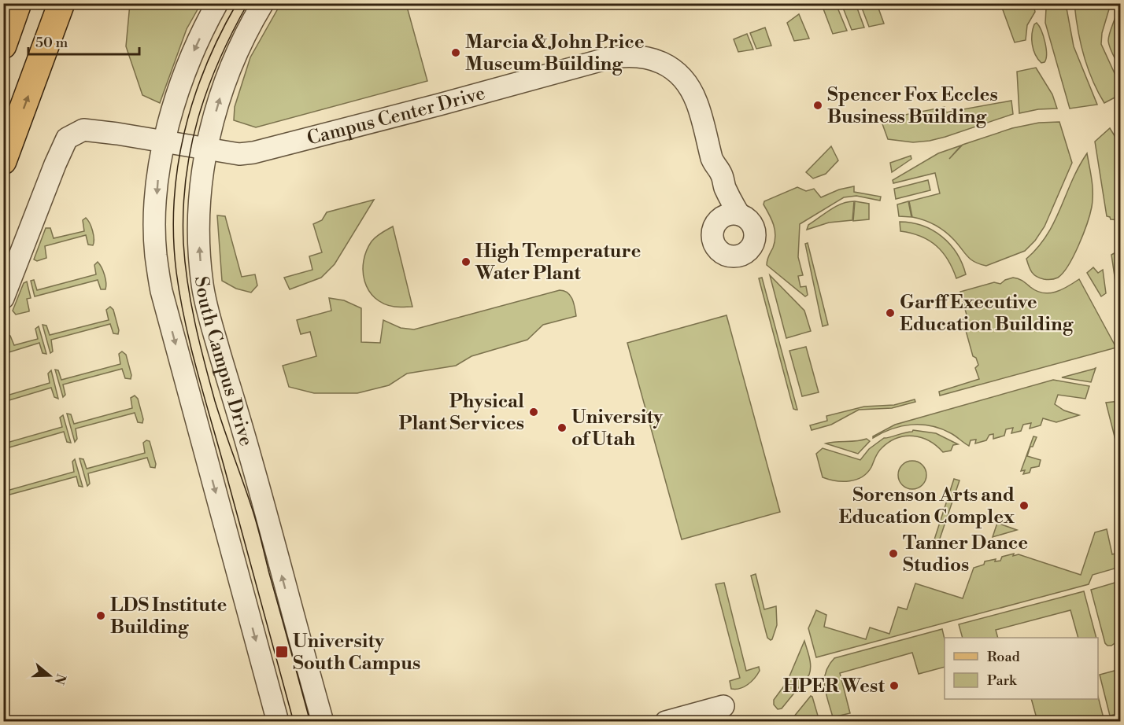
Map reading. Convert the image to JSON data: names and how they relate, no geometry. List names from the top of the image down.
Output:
{
  "streets": {
    "street": ["Campus Center Drive", "South Campus Drive"]
  },
  "crossings": [
    ["Campus Center Drive", "South Campus Drive"]
  ],
  "places": {
    "other": [
      "Marcia & John Price Museum Building",
      "Spencer Fox Eccles Business Building",
      "High Temperature Water Plant",
      "Garff Executive Education Building",
      "Physical Plant Services",
      "University of Utah",
      "Sorenson Arts and Education Complex",
      "Tanner Dance Studios",
      "LDS Institute Building",
      "HPER West"
    ],
    "transit": ["University South Campus"]
  },
  "legend": ["Road", "Park"],
  "scale_bar": "50 m",
  "north": "right"
}
